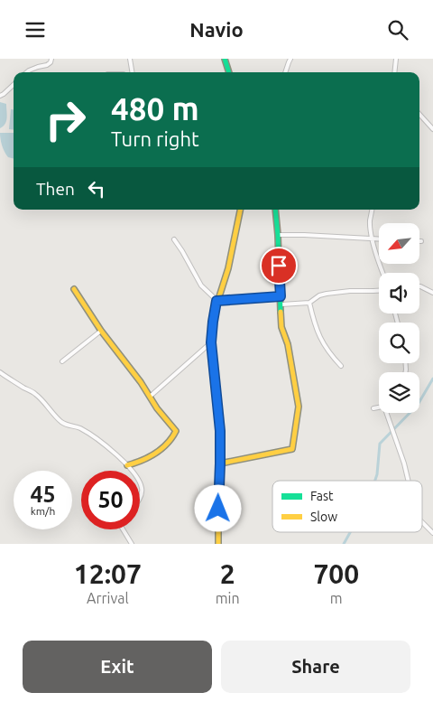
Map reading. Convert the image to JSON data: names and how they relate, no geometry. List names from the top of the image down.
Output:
{
  "legend": ["Fast", "Slow"],
  "north": "bottom left",
  "page": {
    "header": "Navio",
    "turn": ["480 m", "Turn right"],
    "then": "Then",
    "speed": "45 km/h",
    "limit": "50",
    "eta": [
      "12:07",
      "Arrival",
      "2",
      "min",
      "700",
      "m"
    ],
    "buttons": ["Exit", "Share"]
  }
}
